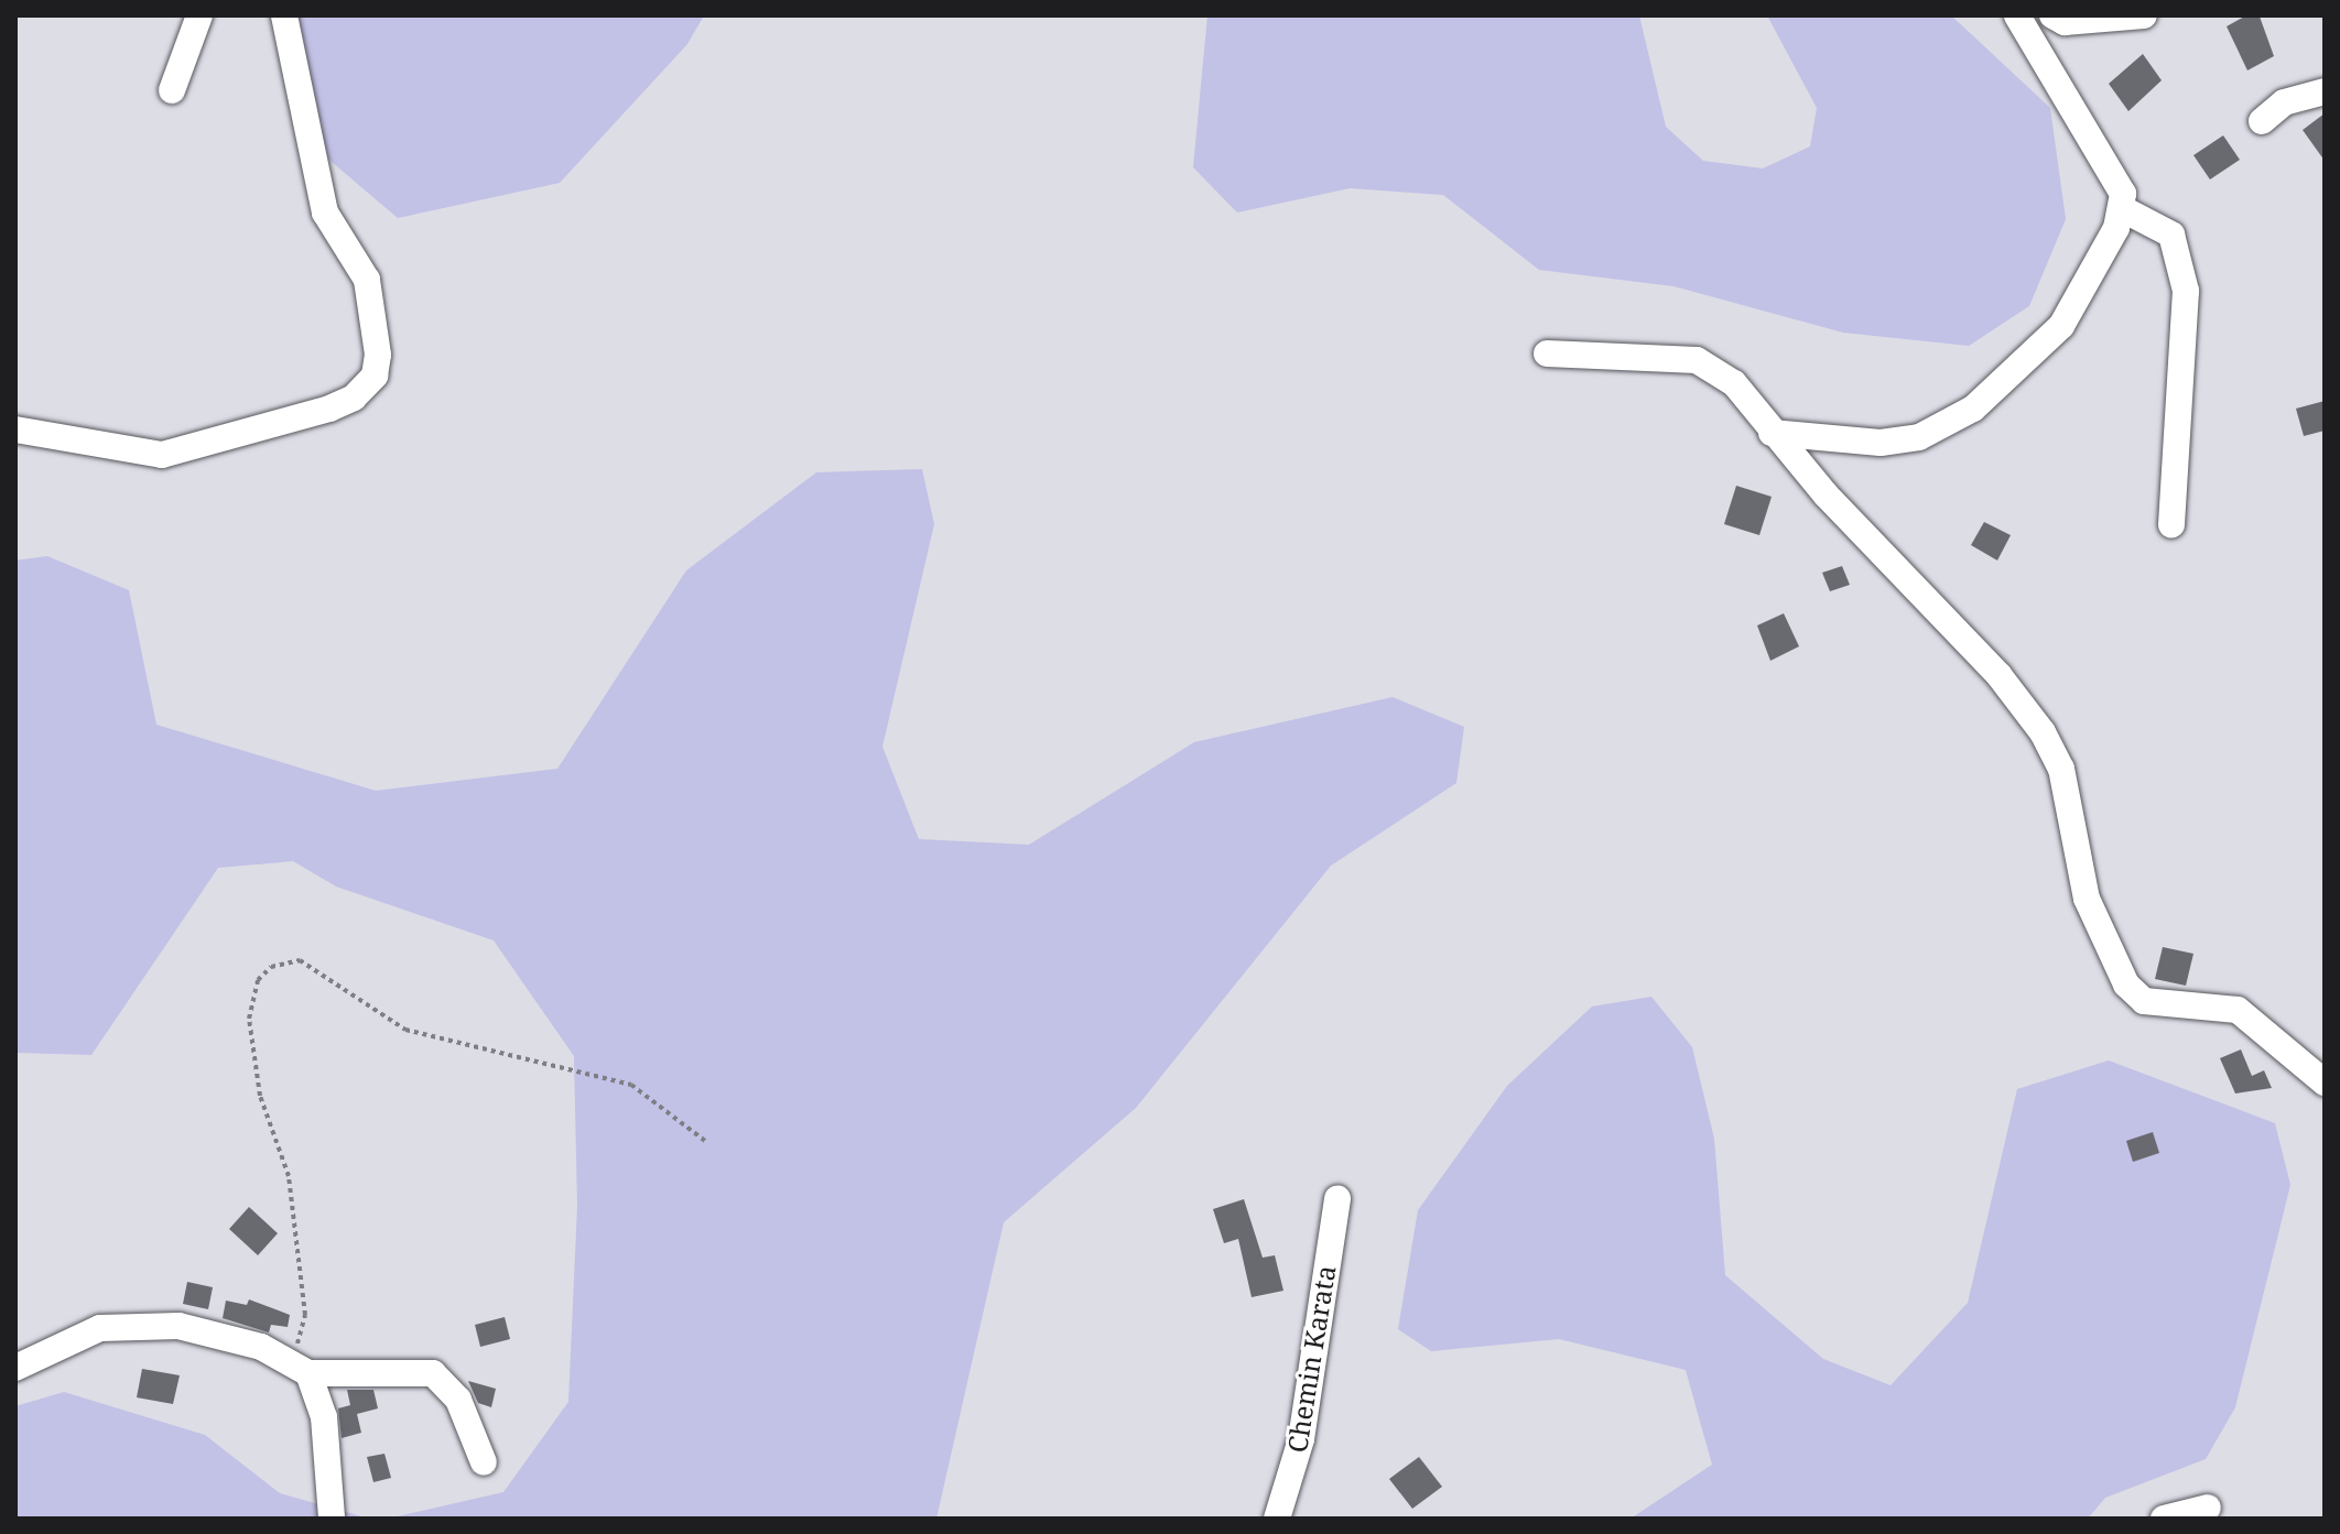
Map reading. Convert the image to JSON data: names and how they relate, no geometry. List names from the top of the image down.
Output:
{
  "streets": {
    "street": ["Chemin Karata"]
  }
}
